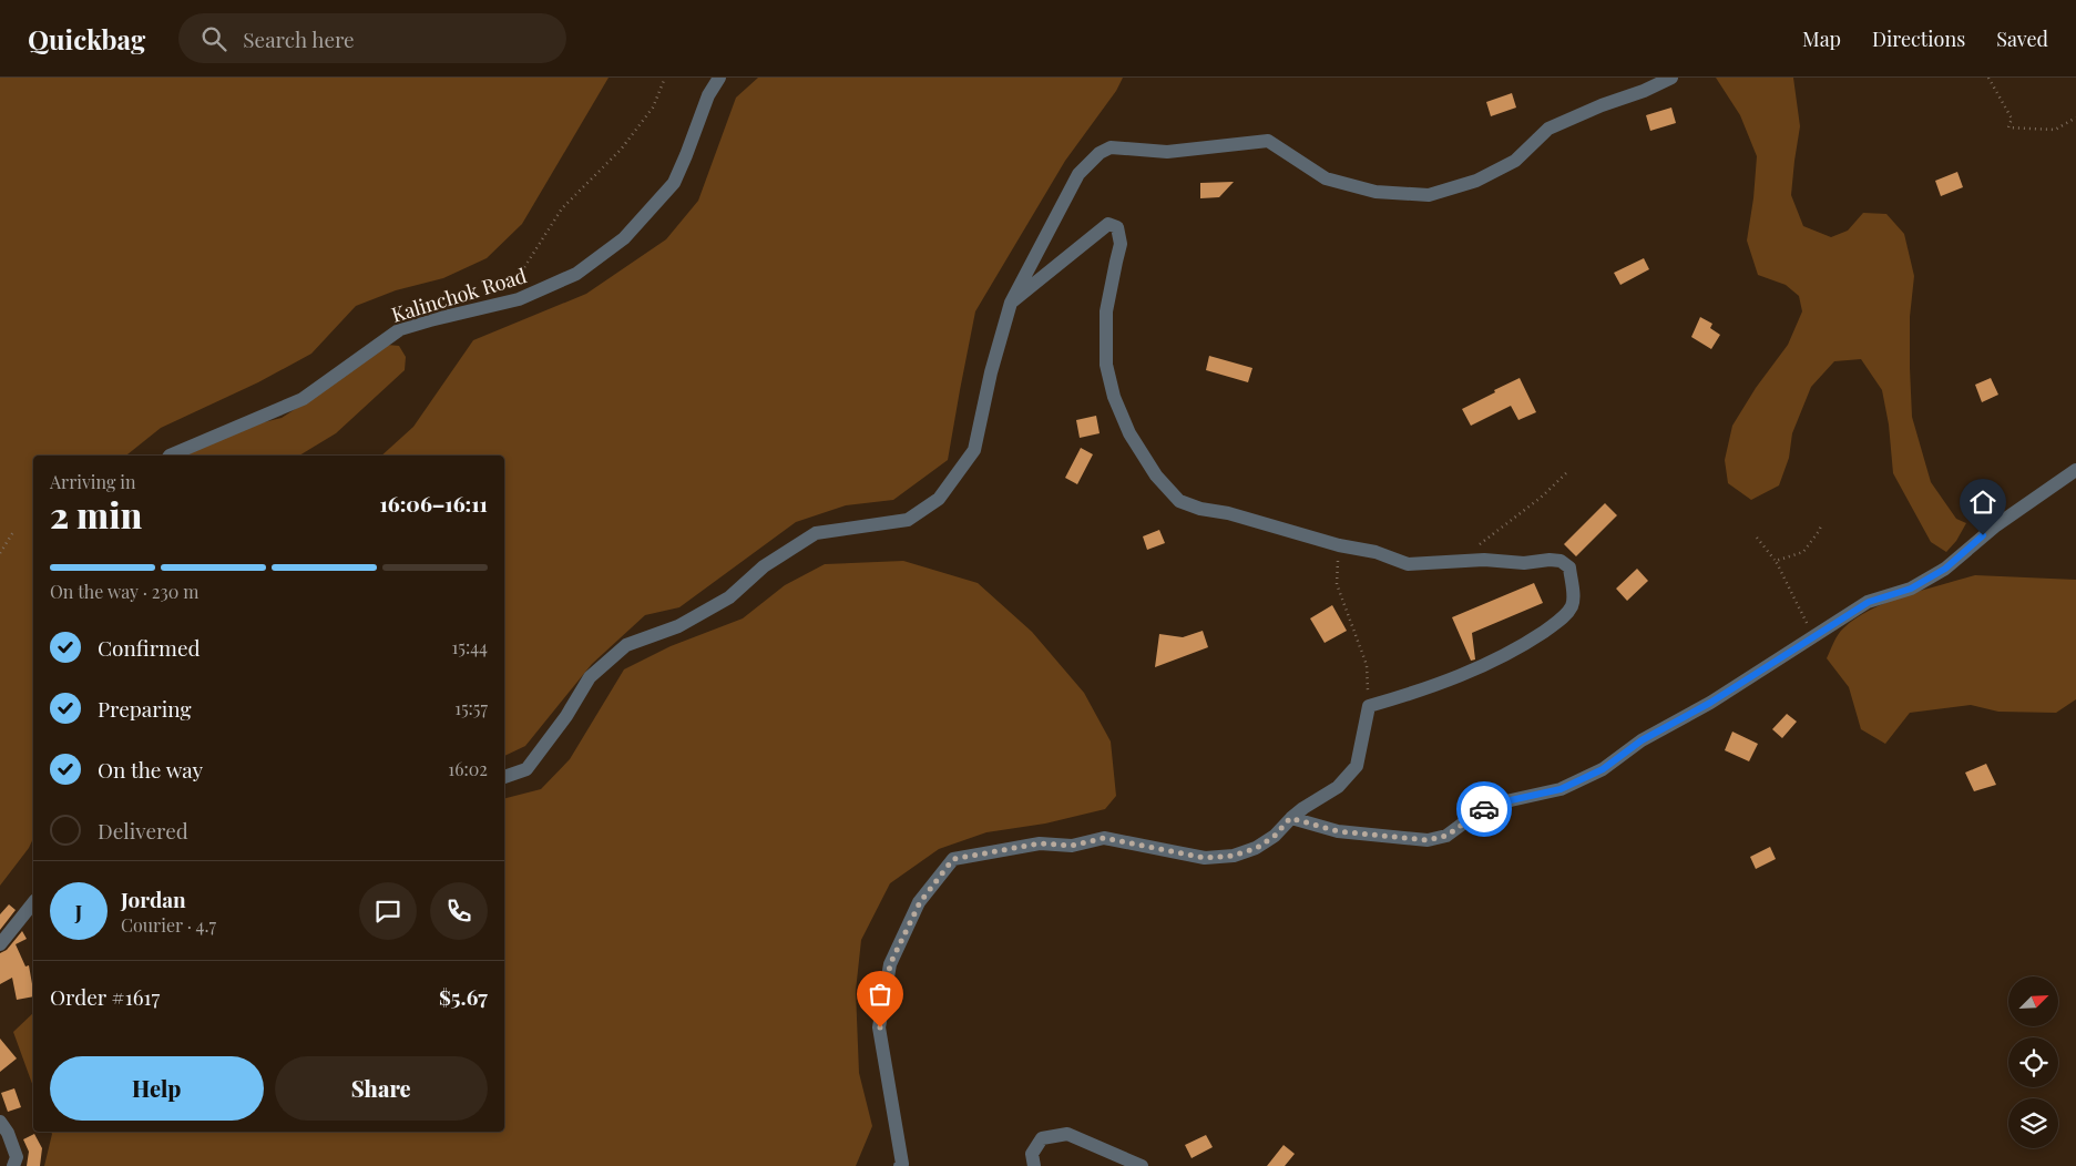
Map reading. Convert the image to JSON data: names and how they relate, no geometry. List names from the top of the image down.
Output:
{
  "streets": {
    "street": ["Kalinchok Road"]
  },
  "north": "top right",
  "page": {
    "header": "Quickbag",
    "search": "Search here",
    "nav": ["Map", "Directions", "Saved"],
    "heading": ["2 min", "Arriving in", "16:06–16:11"],
    "panel": [
      "Jordan",
      "Courier · 4.7",
      "Order #1617",
      "$5.67"
    ],
    "bar": "On the way · 230 m",
    "list": [
      ["Confirmed", "15:44"],
      ["Preparing", "15:57"],
      ["On the way", "16:02"],
      "Delivered"
    ],
    "round": "J",
    "buttons": ["Help", "Share"]
  }
}
